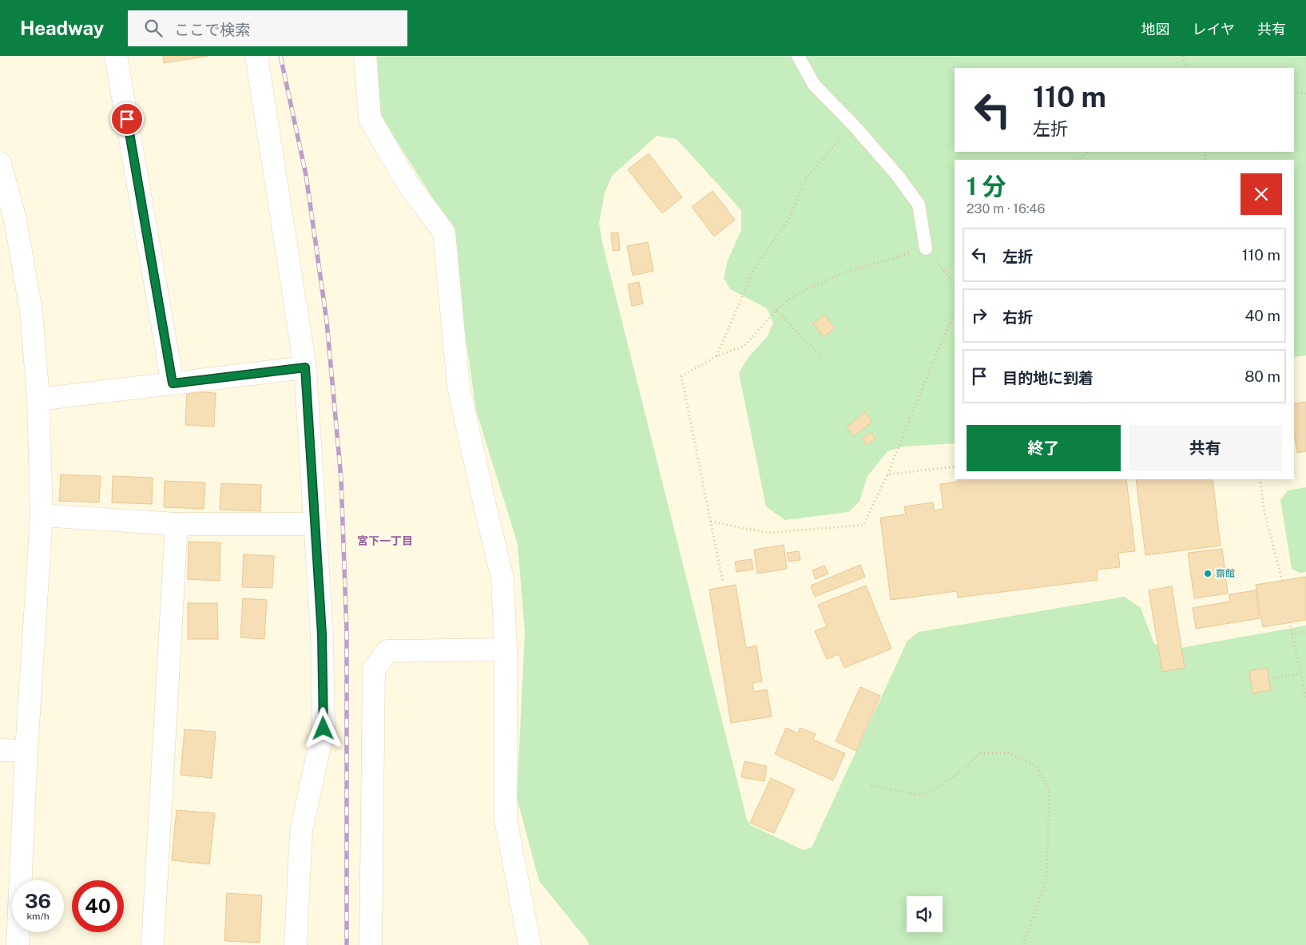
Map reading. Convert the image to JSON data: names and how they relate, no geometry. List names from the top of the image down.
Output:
{
  "districts": ["宮下一丁目"],
  "places": ["齋館"],
  "page": {
    "header": "Headway",
    "search": "ここで検索",
    "nav": ["地図", "レイヤ", "共有"],
    "turn": ["110 m", "左折"],
    "heading": ["1 分", "230 m · 16:46"],
    "list": [
      {
        "name": "左折",
        "value": "110 m"
      },
      {
        "name": "右折",
        "value": "40 m"
      },
      {
        "name": "目的地に到着",
        "value": "80 m"
      }
    ],
    "buttons": ["終了", "共有"],
    "speed": "36 km/h",
    "limit": "40"
  }
}
